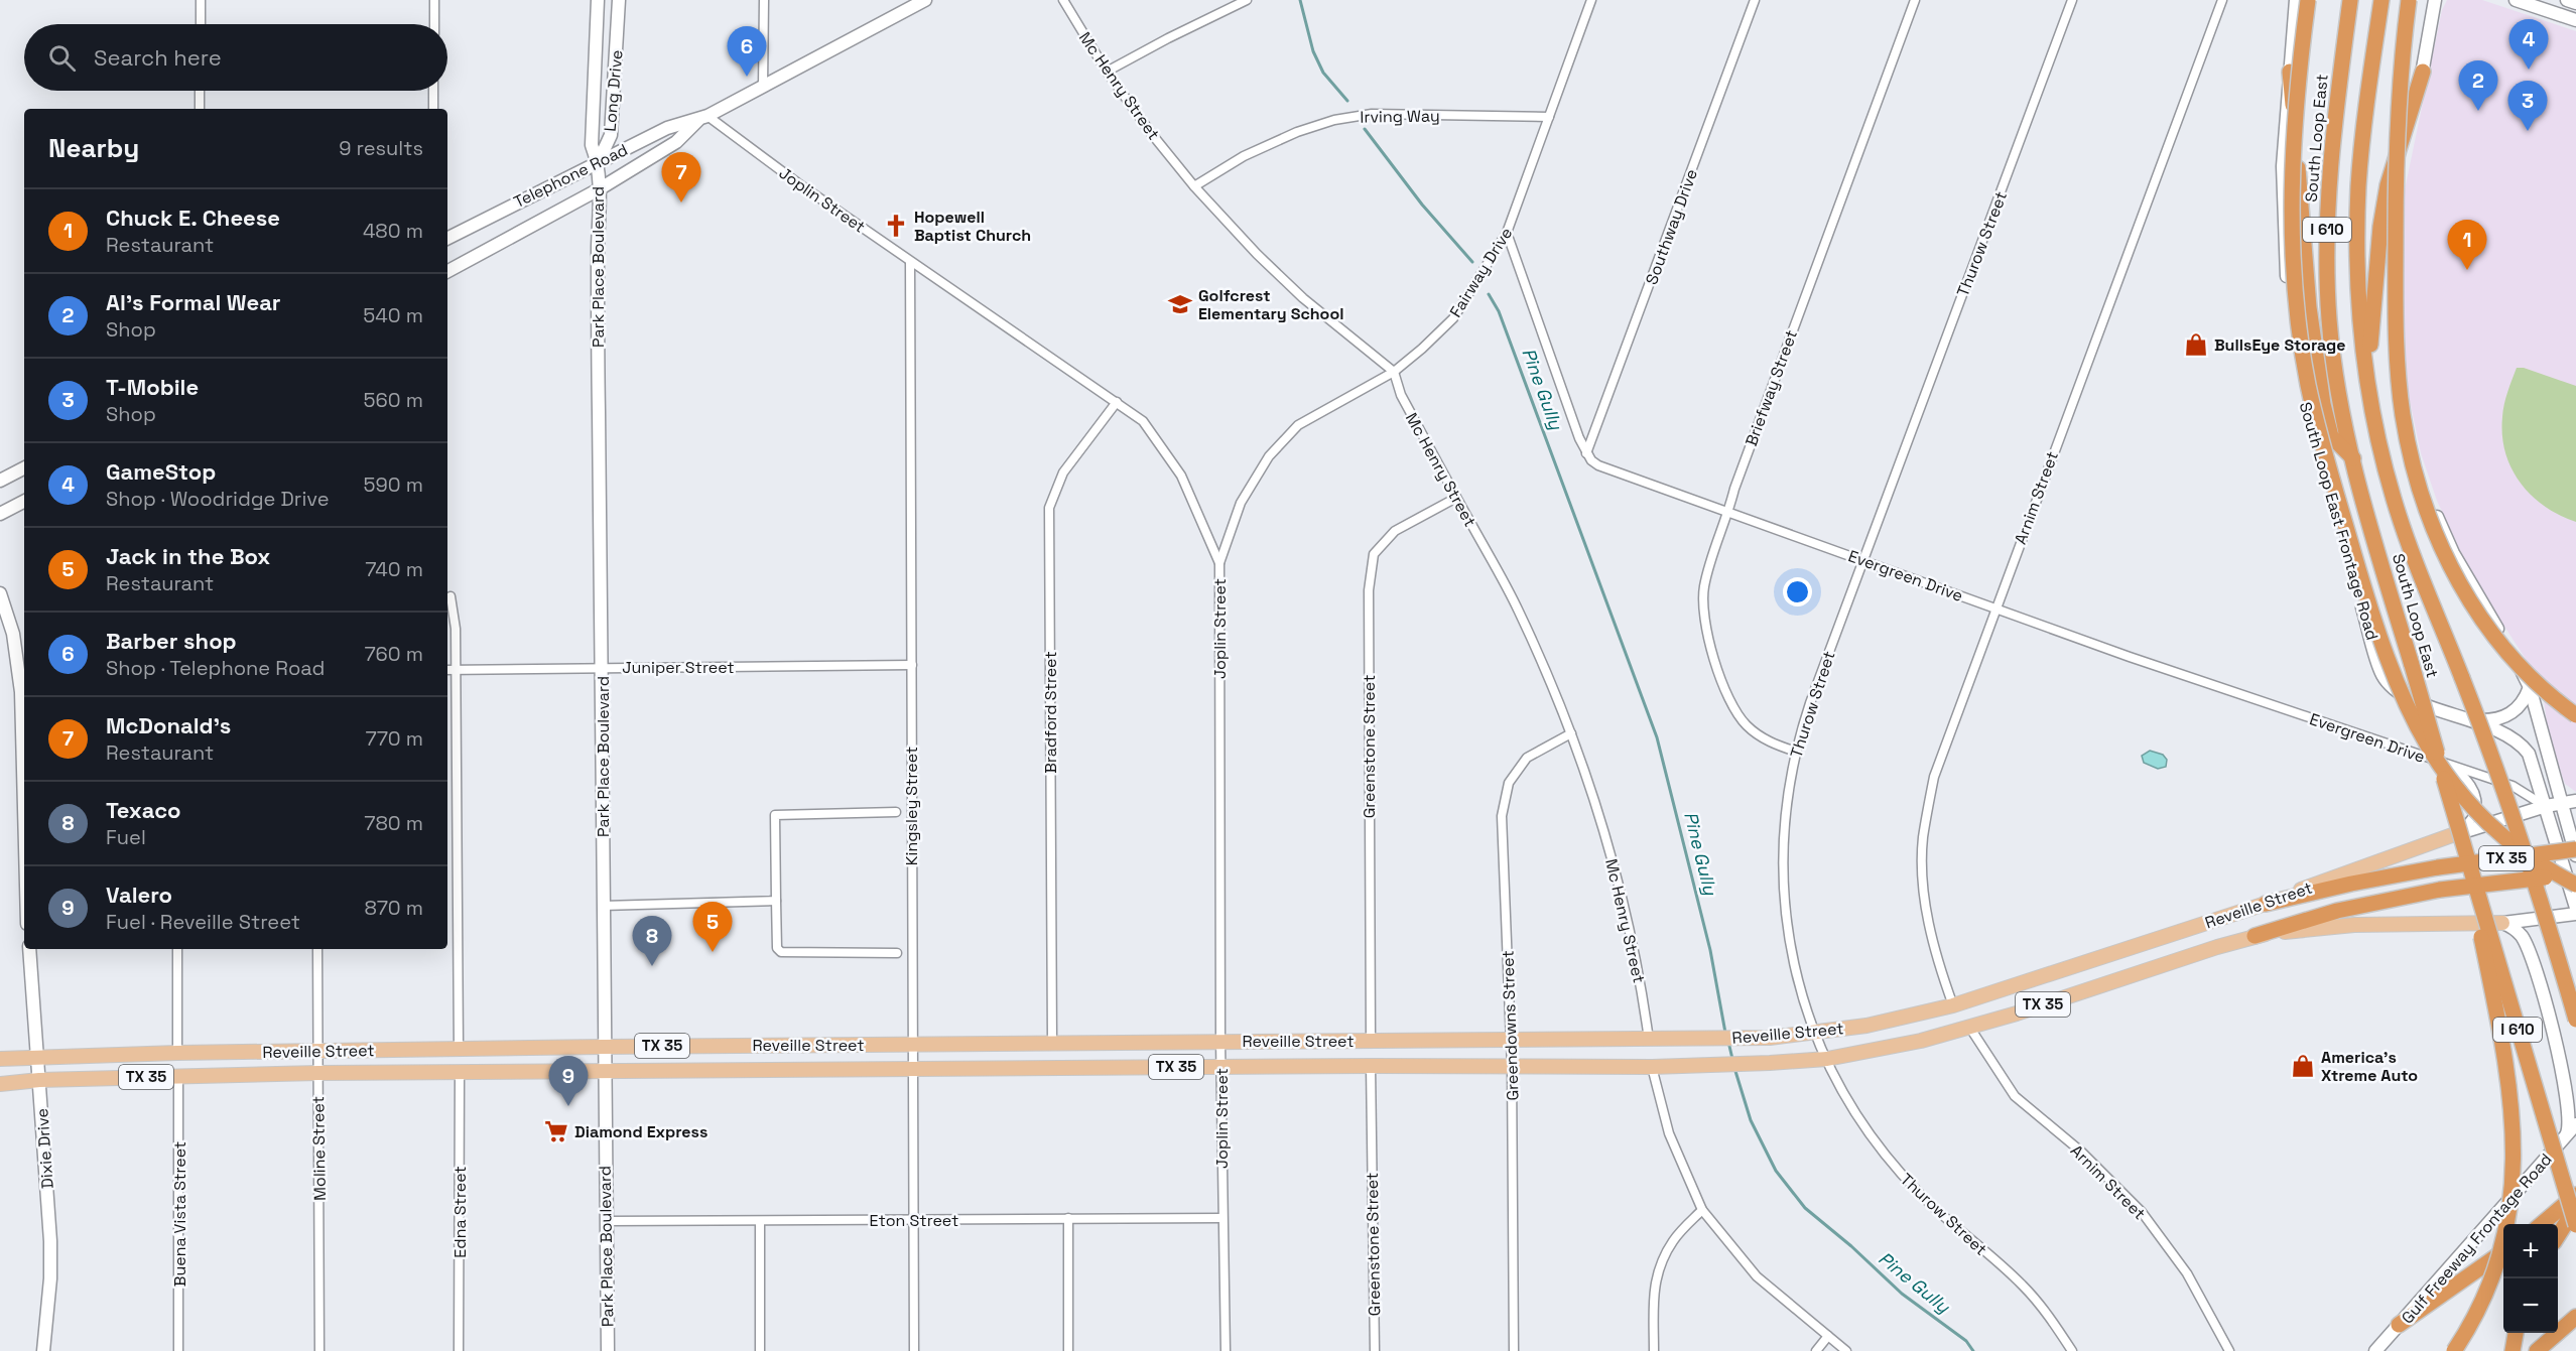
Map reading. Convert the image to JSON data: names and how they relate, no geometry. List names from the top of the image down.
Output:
{
  "streets": {
    "highway": ["South Loop East", "I 610", "TX 35"],
    "main road": [
      "Long Drive",
      "Telephone Road",
      "Park Place Boulevard",
      "South Loop East Frontage Road",
      "Reveille Street",
      "Dixie Drive",
      "Gulf Freeway Frontage Road"
    ],
    "street": [
      "Mc Henry Street",
      "Irving Way",
      "Joplin Street",
      "Southway Drive",
      "Thurow Street",
      "Fairway Drive",
      "Briefway Street",
      "Arnim Street",
      "Evergreen Drive",
      "Juniper Street",
      "Bradford Street",
      "Greenstone Street",
      "Kingsley Street",
      "Greendowns Street",
      "Moline Street",
      "Edna Street",
      "Buena Vista Street",
      "Eton Street"
    ]
  },
  "crossings": [
    ["Mc Henry Street", "Irving Way"],
    ["Mc Henry Street", "Fairway Drive"],
    ["Mc Henry Street", "Greenstone Street"],
    ["Mc Henry Street", "Reveille Street"],
    ["Mc Henry Street", "Greendowns Street"],
    ["Long Drive", "Telephone Road"],
    ["Long Drive", "Park Place Boulevard"],
    ["Irving Way", "Fairway Drive"],
    ["South Loop East", "Evergreen Drive"],
    ["South Loop East", "Reveille Street"],
    ["Telephone Road", "Joplin Street"],
    ["Telephone Road", "Park Place Boulevard"],
    ["Joplin Street", "Fairway Drive"],
    ["Joplin Street", "Bradford Street"],
    ["Joplin Street", "Kingsley Street"],
    ["Joplin Street", "Reveille Street"],
    ["Joplin Street", "Eton Street"],
    ["Southway Drive", "Evergreen Drive"],
    ["Thurow Street", "Briefway Street"],
    ["Thurow Street", "Evergreen Drive"],
    ["Thurow Street", "Reveille Street"],
    ["Park Place Boulevard", "Juniper Street"],
    ["Park Place Boulevard", "Reveille Street"],
    ["Park Place Boulevard", "Eton Street"],
    ["Briefway Street", "Evergreen Drive"],
    ["Arnim Street", "Evergreen Drive"],
    ["Arnim Street", "Reveille Street"],
    ["South Loop East Frontage Road", "Evergreen Drive"],
    ["South Loop East Frontage Road", "Reveille Street"],
    ["Evergreen Drive", "Reveille Street"],
    ["Juniper Street", "Kingsley Street"],
    ["Bradford Street", "Reveille Street"],
    ["Greenstone Street", "Reveille Street"],
    ["Kingsley Street", "Reveille Street"],
    ["Kingsley Street", "Eton Street"],
    ["TX 35", "Reveille Street"],
    ["Reveille Street", "Greendowns Street"],
    ["Reveille Street", "Dixie Drive"],
    ["Reveille Street", "Moline Street"],
    ["Reveille Street", "Edna Street"],
    ["Reveille Street", "Buena Vista Street"]
  ],
  "water": ["Pine Gully"],
  "places": {
    "church": ["Hopewell Baptist Church"],
    "school or university": ["Golfcrest Elementary School"],
    "shop": ["BullsEye Storage", "America's Xtreme Auto"],
    "supermarket": ["Diamond Express"]
  },
  "page": {
    "pins": [
      "4",
      "6",
      "2",
      "3",
      "7",
      "1",
      "5",
      "8",
      "9"
    ],
    "search": "Search here",
    "heading": ["Nearby", "9 results"],
    "list": [
      {
        "mark": "1",
        "name": "Chuck E. Cheese",
        "note": "Restaurant",
        "value": "480 m"
      },
      {
        "mark": "2",
        "name": "Al's Formal Wear",
        "note": "Shop",
        "value": "540 m"
      },
      {
        "mark": "3",
        "name": "T-Mobile",
        "note": "Shop",
        "value": "560 m"
      },
      {
        "mark": "4",
        "name": "GameStop",
        "note": "Shop · Woodridge Drive",
        "value": "590 m"
      },
      {
        "mark": "5",
        "name": "Jack in the Box",
        "note": "Restaurant",
        "value": "740 m"
      },
      {
        "mark": "6",
        "name": "Barber shop",
        "note": "Shop · Telephone Road",
        "value": "760 m"
      },
      {
        "mark": "7",
        "name": "McDonald's",
        "note": "Restaurant",
        "value": "770 m"
      },
      {
        "mark": "8",
        "name": "Texaco",
        "note": "Fuel",
        "value": "780 m"
      },
      {
        "mark": "9",
        "name": "Valero",
        "note": "Fuel · Reveille Street",
        "value": "870 m"
      }
    ],
    "map_buttons": ["+", "−"]
  }
}
